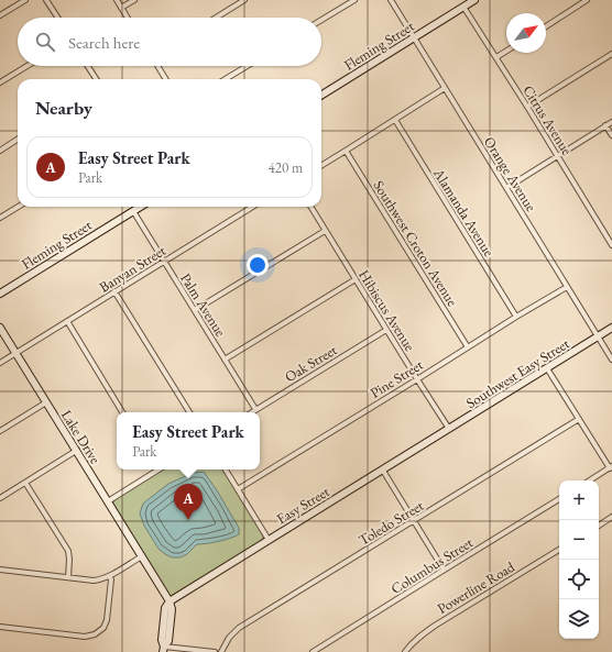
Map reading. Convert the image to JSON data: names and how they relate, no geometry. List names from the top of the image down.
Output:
{
  "streets": {
    "street": [
      "Fleming Street",
      "Citrus Avenue",
      "Orange Avenue",
      "Alamanda Avenue",
      "Southwest Croton Avenue",
      "Banyan Street",
      "Palm Avenue",
      "Hibiscus Avenue",
      "Oak Street",
      "Southwest Easy Street",
      "Pine Street",
      "Lake Drive",
      "Easy Street",
      "Toledo Street",
      "Columbus Street",
      "Powerline Road"
    ]
  },
  "crossings": [
    ["Fleming Street", "Citrus Avenue"],
    ["Fleming Street", "Orange Avenue"],
    ["Fleming Street", "Palm Avenue"],
    ["Orange Avenue", "Southwest Easy Street"],
    ["Orange Avenue", "Pine Street"],
    ["Alamanda Avenue", "Pine Street"],
    ["Southwest Croton Avenue", "Pine Street"],
    ["Banyan Street", "Palm Avenue"],
    ["Banyan Street", "Lake Drive"],
    ["Palm Avenue", "Oak Street"],
    ["Hibiscus Avenue", "Oak Street"],
    ["Hibiscus Avenue", "Southwest Easy Street"],
    ["Hibiscus Avenue", "Pine Street"],
    ["Hibiscus Avenue", "Easy Street"],
    ["Southwest Easy Street", "Easy Street"],
    ["Lake Drive", "Easy Street"]
  ],
  "north": "top right",
  "page": {
    "search": "Search here",
    "heading": "Nearby",
    "list": [
      {
        "mark": "A",
        "name": "Easy Street Park",
        "note": "Park",
        "value": "420 m"
      }
    ],
    "popup": ["Easy Street Park", "Park"],
    "map_buttons": ["+", "−"],
    "pins": "A"
  }
}
